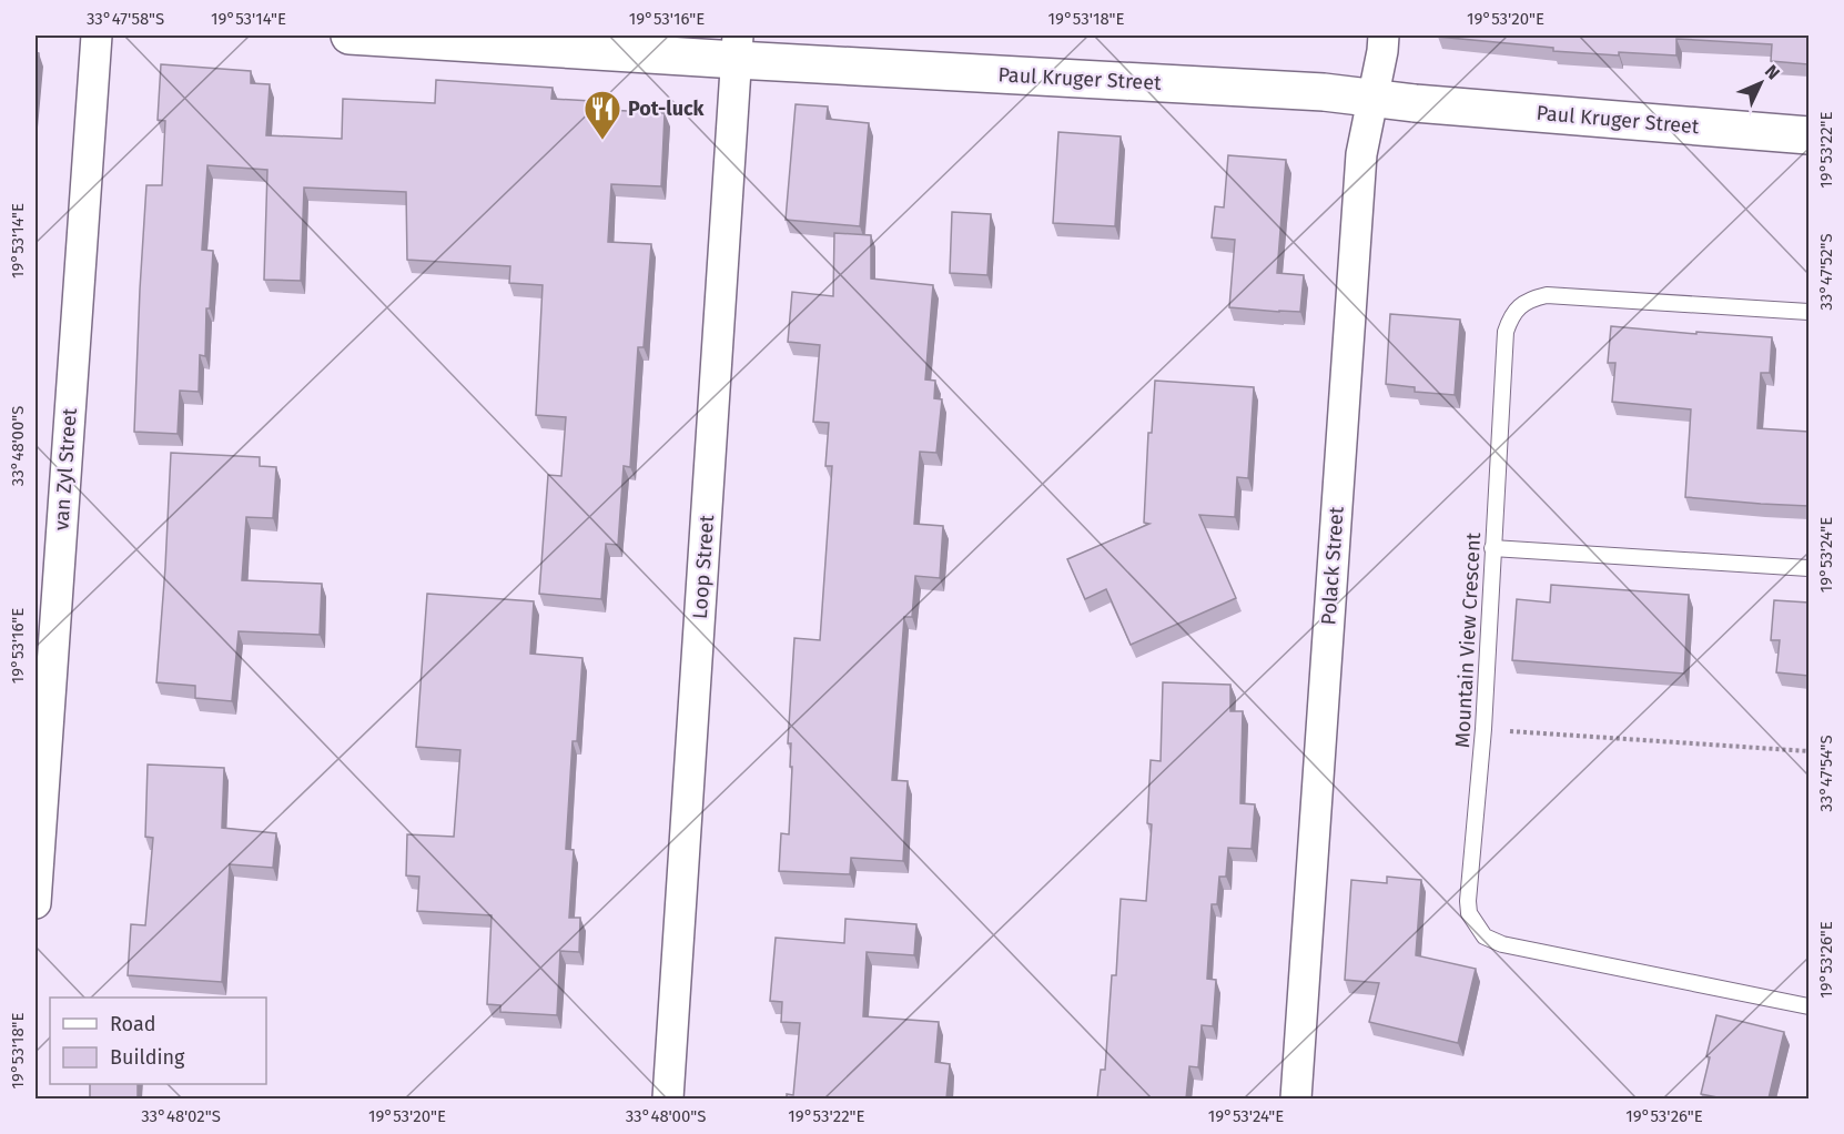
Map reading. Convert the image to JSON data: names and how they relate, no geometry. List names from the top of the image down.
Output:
{
  "streets": {
    "street": [
      "Paul Kruger Street",
      "van Zyl Street",
      "Polack Street",
      "Loop Street"
    ],
    "lane": ["Mountain View Crescent"]
  },
  "crossings": [
    ["Paul Kruger Street", "Polack Street"],
    ["Paul Kruger Street", "Loop Street"]
  ],
  "places": {
    "restaurant": ["Pot-luck"]
  },
  "legend": ["Road", "Building"],
  "north": "top right",
  "coordinates": [
    "33°47'58\"S",
    "19°53'14\"E",
    "19°53'16\"E",
    "19°53'18\"E",
    "19°53'20\"E",
    "19°53'22\"E",
    "33°47'52\"S",
    "33°48'00\"S",
    "19°53'24\"E",
    "33°47'54\"S",
    "19°53'26\"E",
    "33°48'02\"S"
  ]
}
